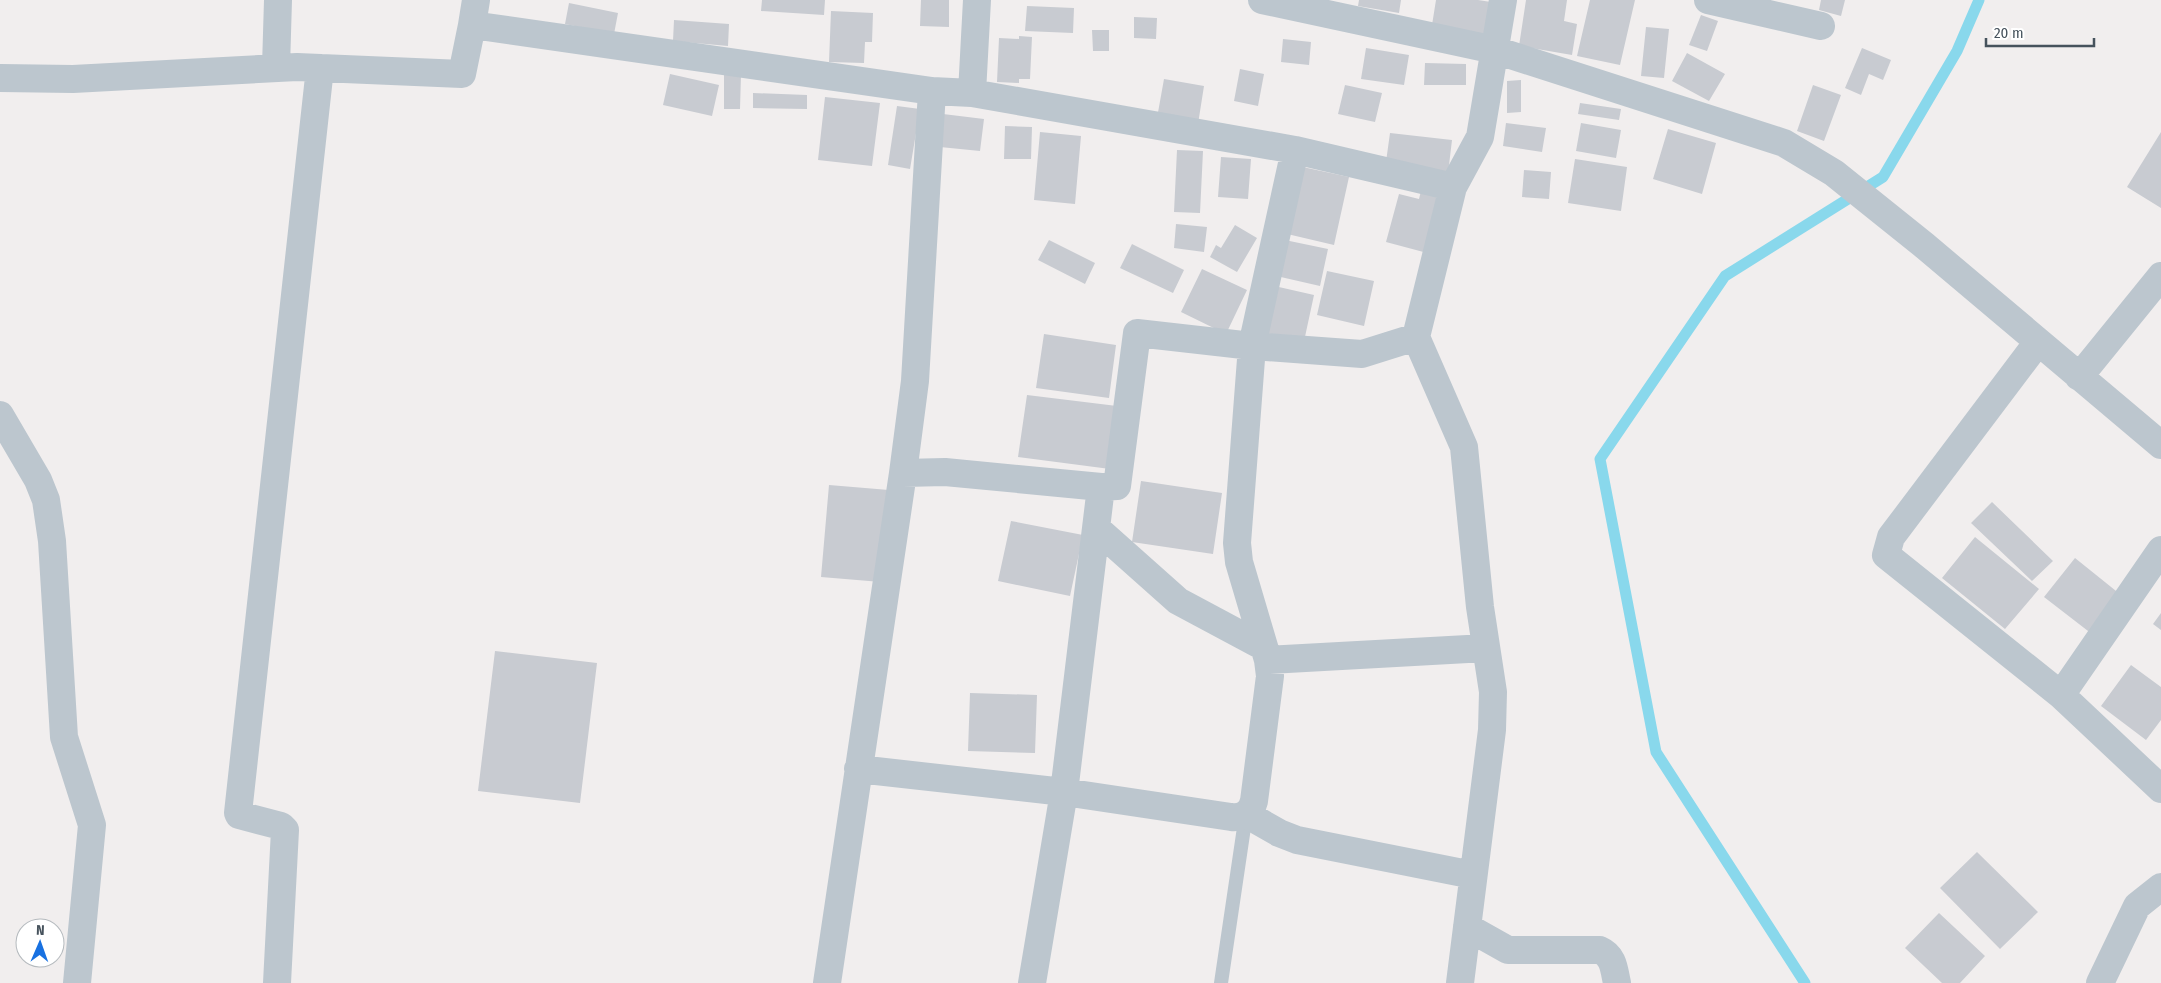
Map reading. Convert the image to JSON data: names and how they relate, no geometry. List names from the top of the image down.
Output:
{
  "scale_bar": "20 m",
  "north": "top"
}
